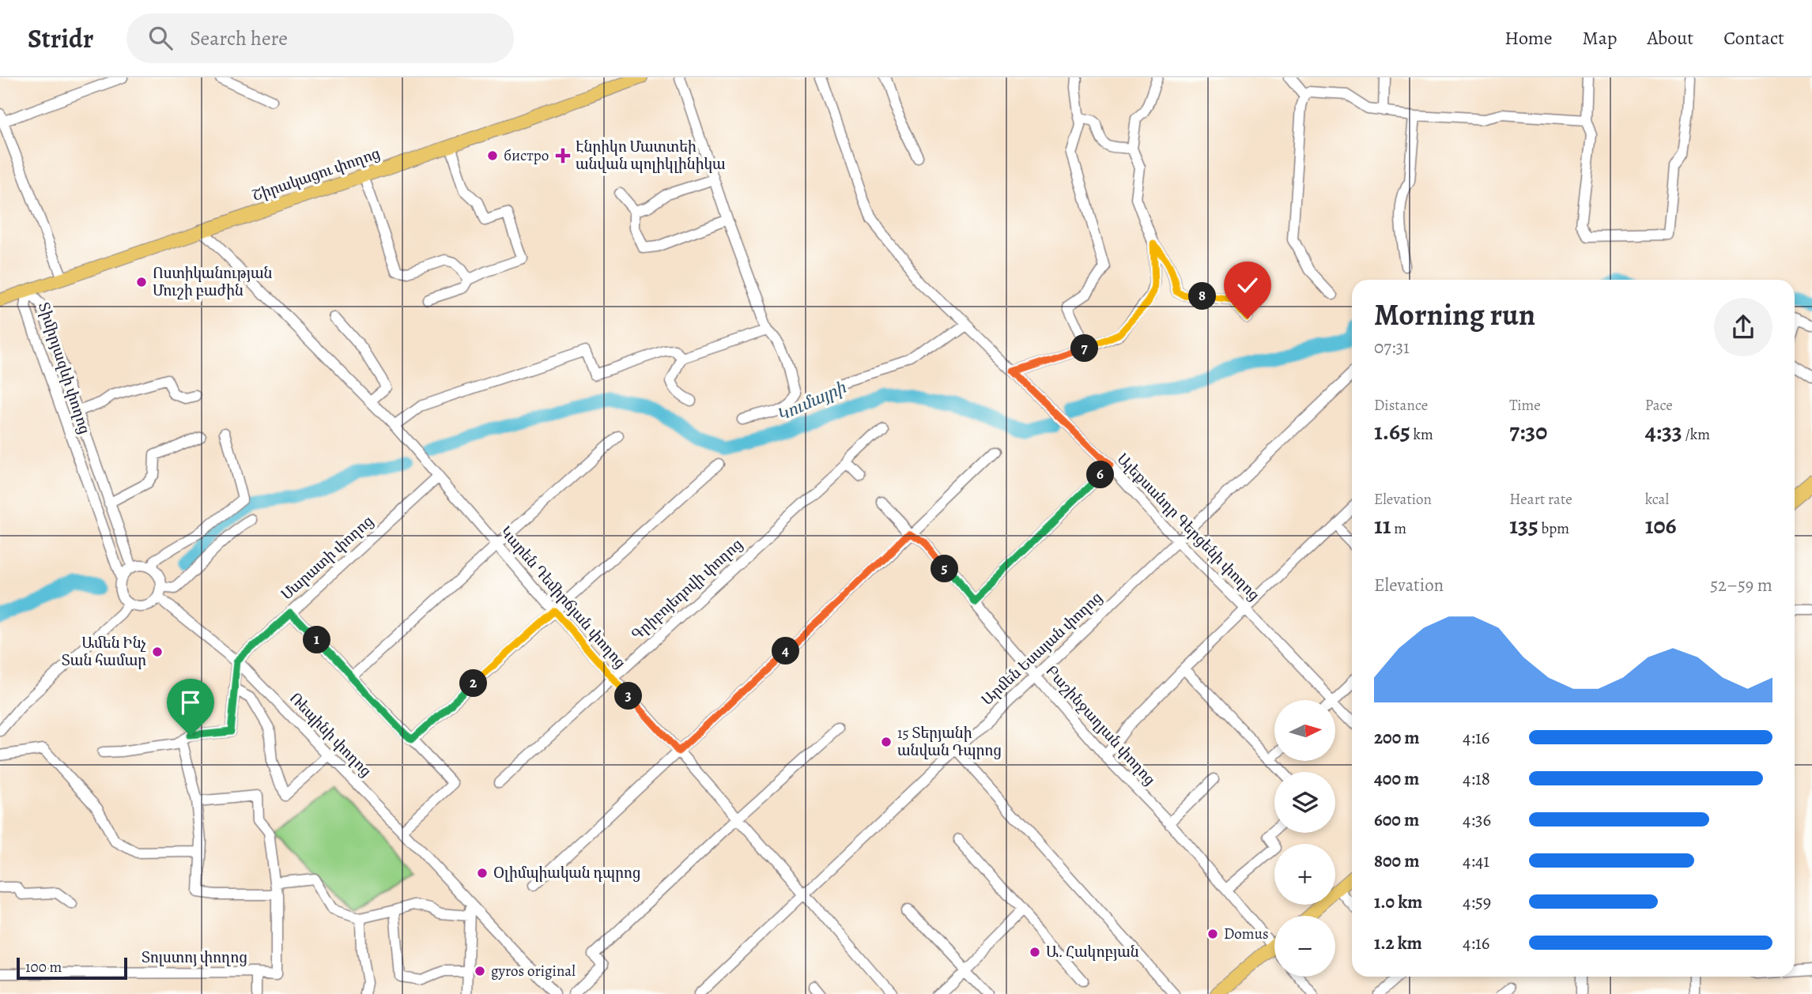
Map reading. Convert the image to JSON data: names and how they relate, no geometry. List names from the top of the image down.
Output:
{
  "streets": {
    "main road": ["Շիրակացու փողոց"],
    "street": [
      "Տիմիրյազևի փողոց",
      "Ալեքսանդր Գերցենի փողոց",
      "Մարատի փողոց",
      "Գրիբոյեդովի փողոց",
      "Կարեն Դեմիրճյան փողոց",
      "Արմեն Եսայան փողոց",
      "Բաշինջաղյան փողոց",
      "Ռեպինի փողոց",
      "Տոլստոյ փողոց"
    ]
  },
  "crossings": [
    ["Շիրակացու փողոց", "Տիմիրյազևի փողոց"],
    ["Շիրակացու փողոց", "Կարեն Դեմիրճյան փողոց"],
    ["Տիմիրյազևի փողոց", "Ռեպինի փողոց"],
    ["Ալեքսանդր Գերցենի փողոց", "Արմեն Եսայան փողոց"],
    ["Մարատի փողոց", "Կարեն Դեմիրճյան փողոց"],
    ["Մարատի փողոց", "Ռեպինի փողոց"],
    ["Գրիբոյեդովի փողոց", "Կարեն Դեմիրճյան փողոց"],
    ["Կարեն Դեմիրճյան փողոց", "Արմեն Եսայան փողոց"],
    ["Արմեն Եսայան փողոց", "Բաշինջաղյան փողոց"]
  ],
  "water": ["Կումայրի"],
  "places": {
    "other": [
      "бистро",
      "Ոստիկանության Մուշի բաժին",
      "Ամեն Ինչ Տան համար",
      "15 Տերյանի անվան Դպրոց",
      "Օլիմպիական դպրոց",
      "Domus",
      "Ա. Հակոբյան",
      "gyros original"
    ],
    "health": ["Էնրիկո Մատտեի անվան պոլիկլինիկա"]
  },
  "scale_bar": "100 m",
  "north": "right",
  "page": {
    "header": "Stridr",
    "search": "Search here",
    "nav": [
      "Home",
      "Map",
      "About",
      "Contact"
    ],
    "heading": ["Morning run", "07:31"],
    "pins": [
      "8",
      "7",
      "6",
      "5",
      "1",
      "4",
      "2",
      "3"
    ],
    "stats": [
      ["Distance", "1.65 km"],
      ["Time", "7:30"],
      ["Pace", "4:33 /km"],
      ["Elevation", "11 m"],
      ["Heart rate", "135 bpm"],
      ["kcal", "106"]
    ],
    "chart": ["Elevation", "52–59 m"],
    "map_buttons": ["+", "−"],
    "list": [
      {
        "name": "200 m",
        "note": "4:16"
      },
      {
        "name": "400 m",
        "note": "4:18"
      },
      {
        "name": "600 m",
        "note": "4:36"
      },
      {
        "name": "800 m",
        "note": "4:41"
      },
      {
        "name": "1.0 km",
        "note": "4:59"
      },
      {
        "name": "1.2 km",
        "note": "4:16"
      }
    ],
    "scale": "100 m"
  }
}
